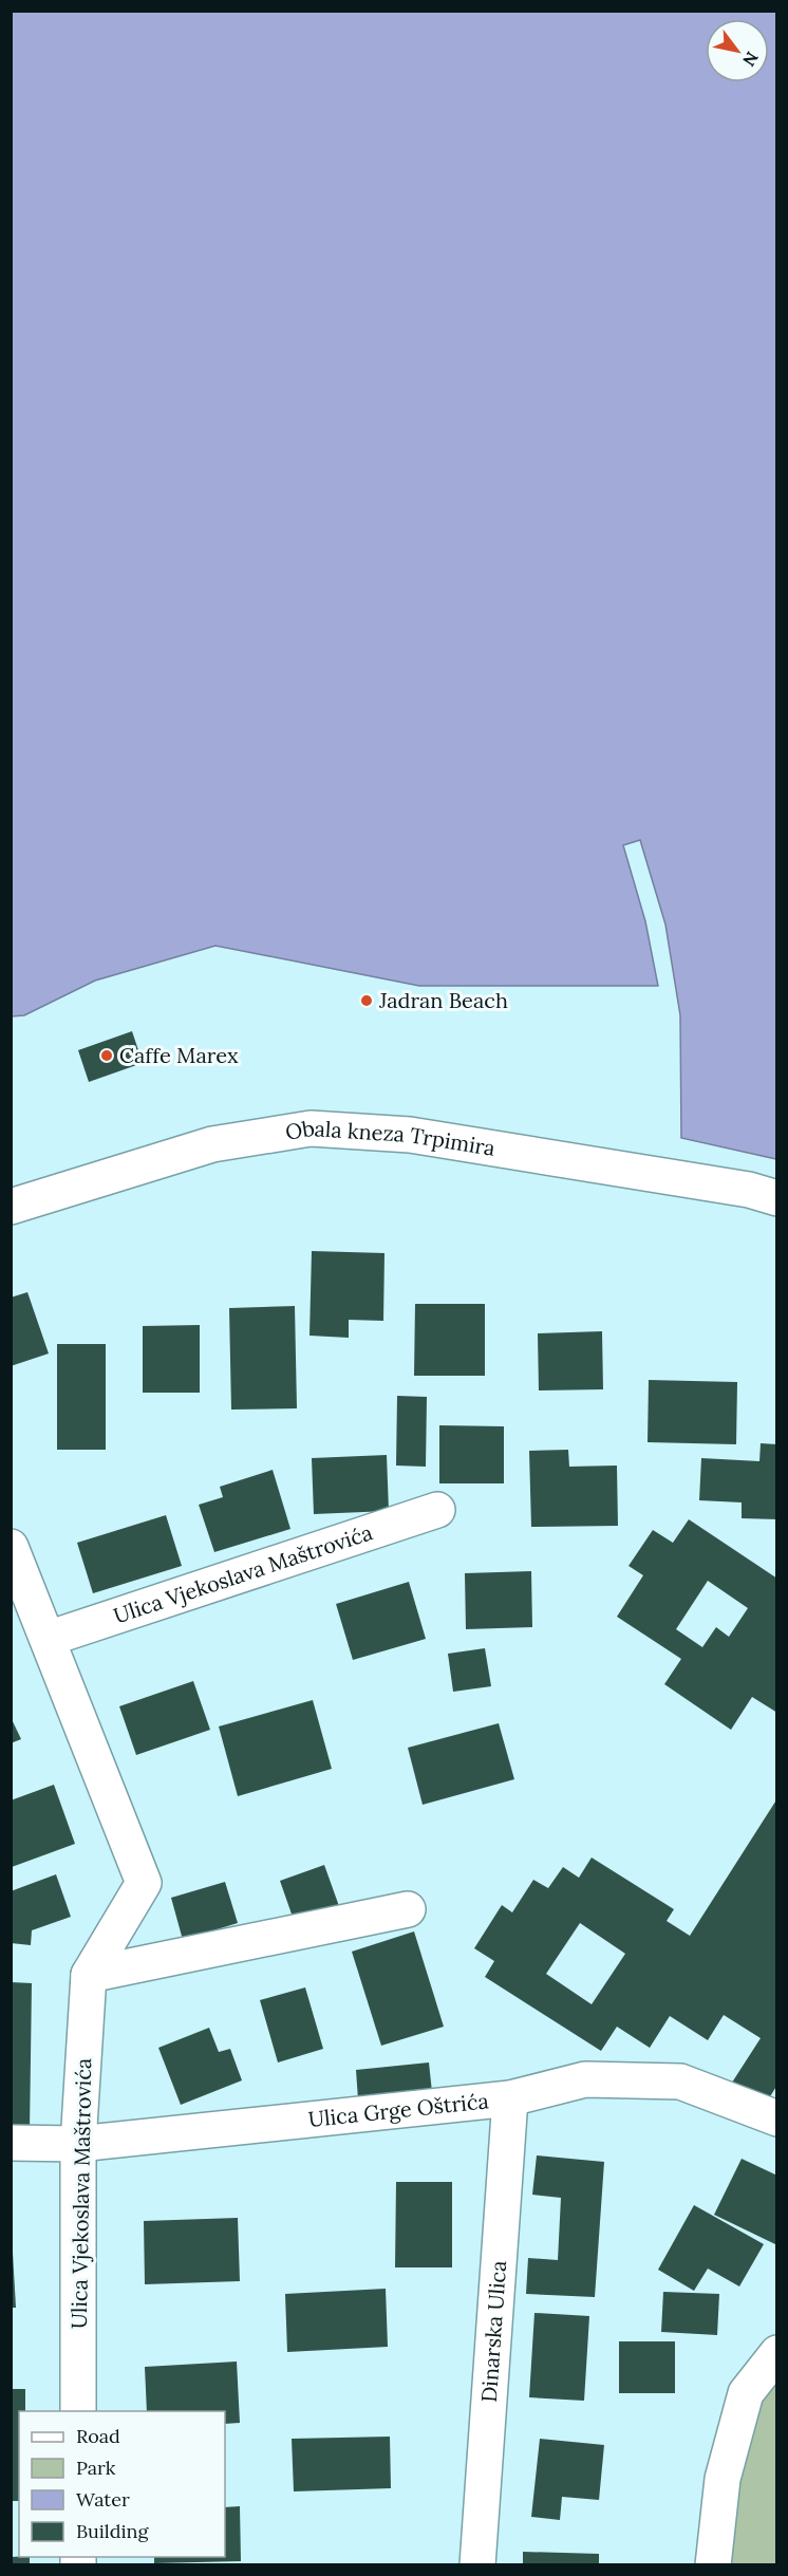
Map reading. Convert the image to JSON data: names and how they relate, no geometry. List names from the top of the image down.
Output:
{
  "streets": {
    "street": [
      "Obala kneza Trpimira",
      "Ulica Vjekoslava Maštrovića",
      "Ulica Grge Oštrića",
      "Dinarska Ulica"
    ]
  },
  "crossings": [
    ["Ulica Vjekoslava Maštrovića", "Ulica Grge Oštrića"],
    ["Ulica Grge Oštrića", "Dinarska Ulica"]
  ],
  "places": ["Jadran Beach", "Caffe Marex"],
  "legend": [
    "Road",
    "Park",
    "Water",
    "Building"
  ],
  "north": "bottom right"
}
